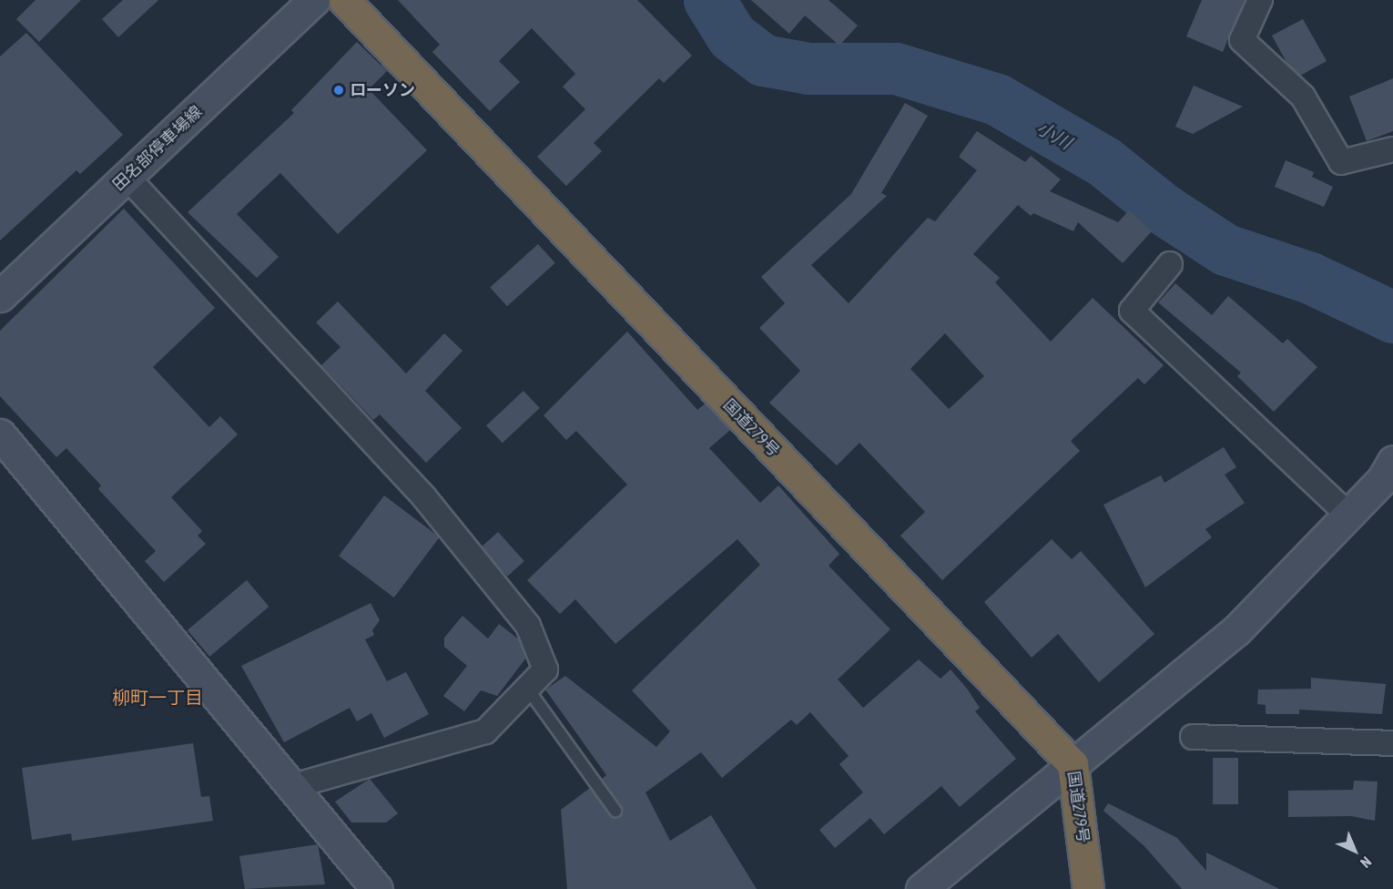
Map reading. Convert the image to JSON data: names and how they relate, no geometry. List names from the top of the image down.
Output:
{
  "streets": {
    "highway": ["国道279号"],
    "street": ["田名部停車場線"]
  },
  "districts": ["柳町一丁目"],
  "water": ["小川"],
  "places": ["ローソン"],
  "north": "bottom right"
}
